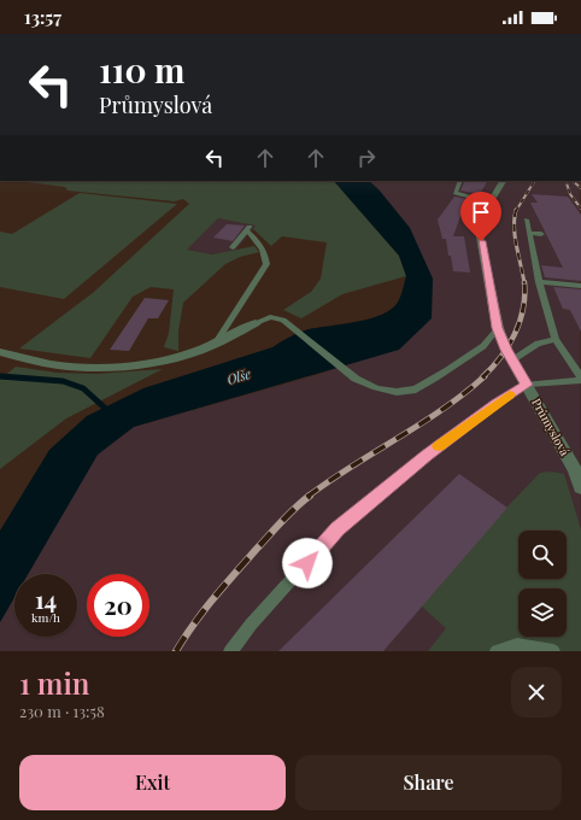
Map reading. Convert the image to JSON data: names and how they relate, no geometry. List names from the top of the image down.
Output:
{
  "streets": {
    "street": ["Průmyslová"]
  },
  "water": ["Olše"],
  "page": {
    "status": "13:57",
    "turn": ["110 m", "Průmyslová"],
    "speed": "14 km/h",
    "limit": "20",
    "heading": ["1 min", "230 m · 13:58"],
    "buttons": ["Exit", "Share"]
  }
}
